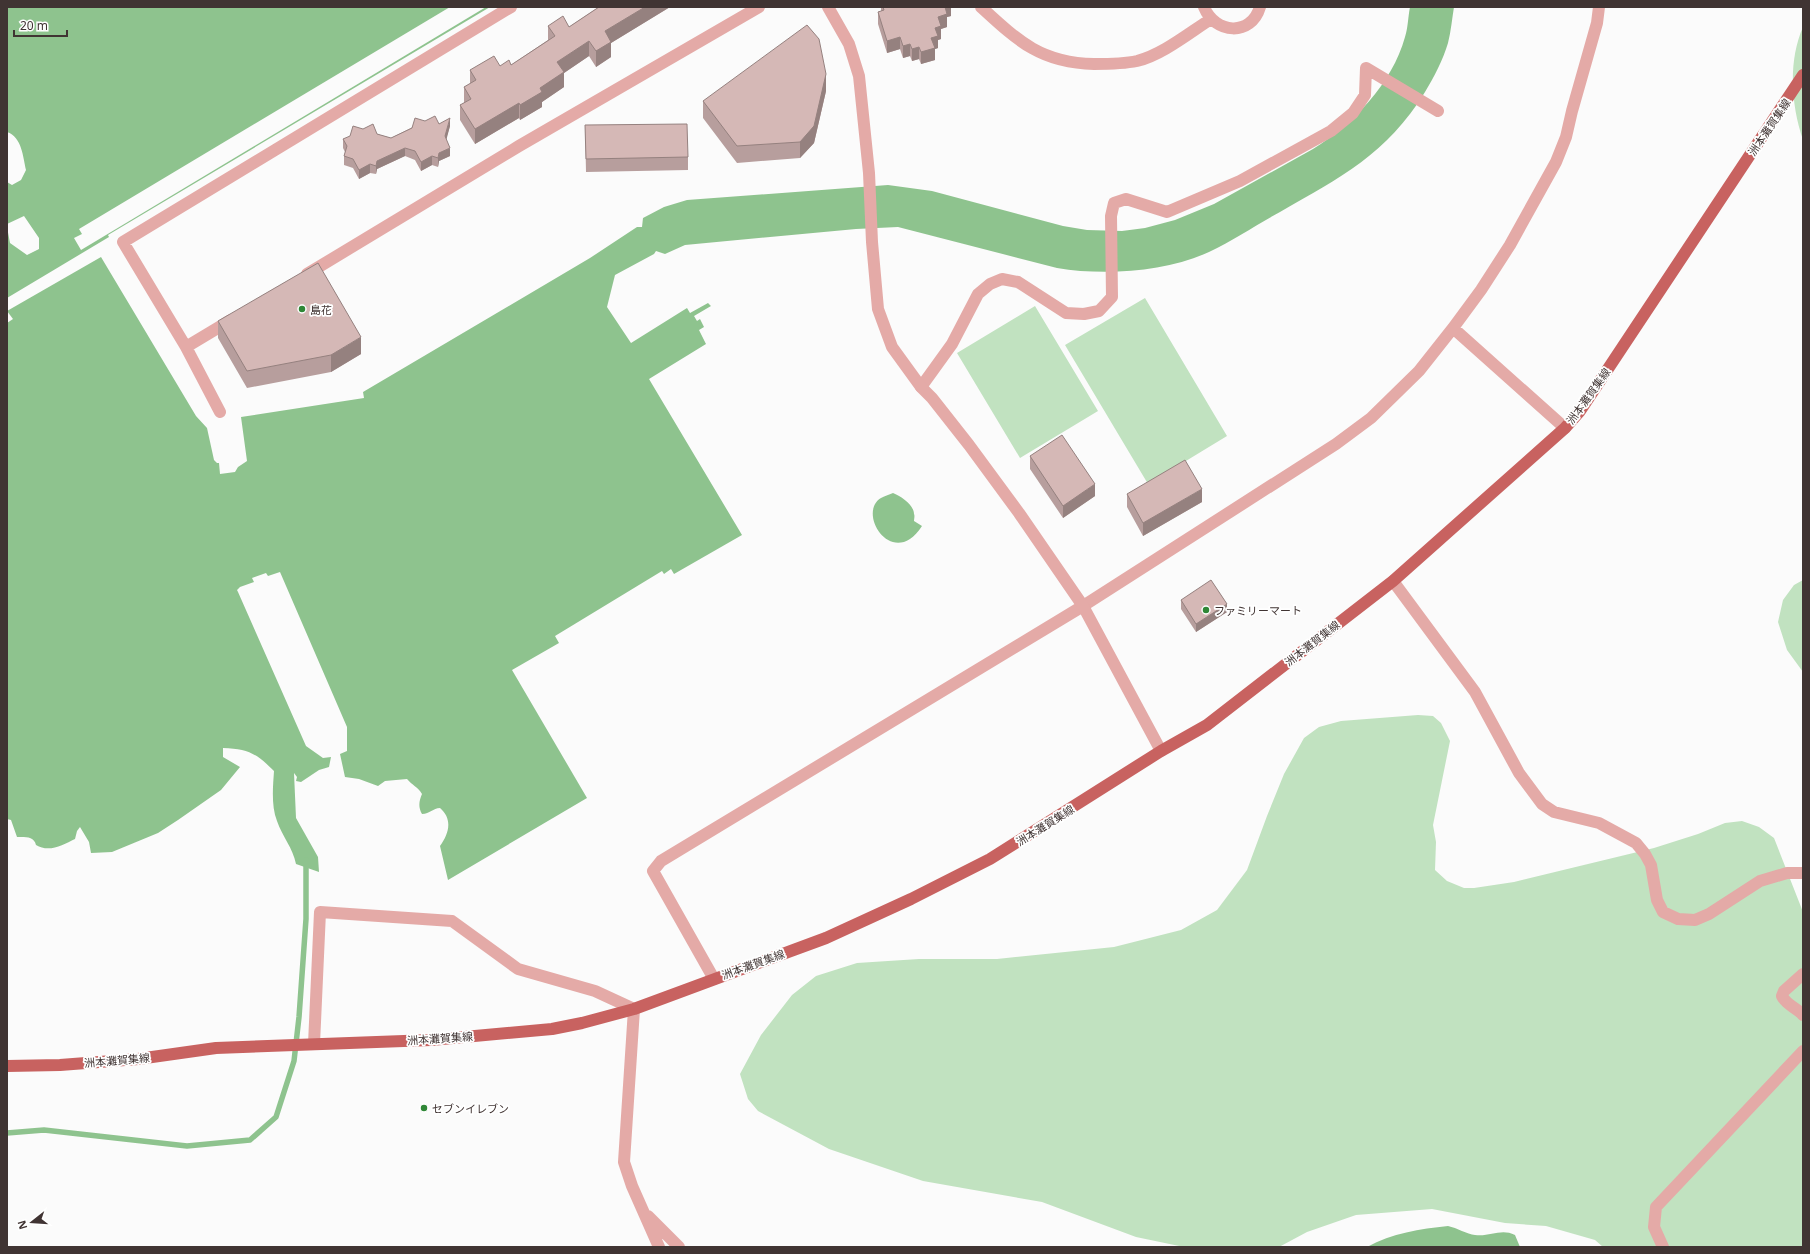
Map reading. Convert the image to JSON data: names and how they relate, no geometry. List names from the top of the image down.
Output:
{
  "streets": {
    "main road": ["洲本灘賀集線"]
  },
  "places": ["島花", "ファミリーマート", "セブンイレブン"],
  "scale_bar": "20 m",
  "north": "left"
}
